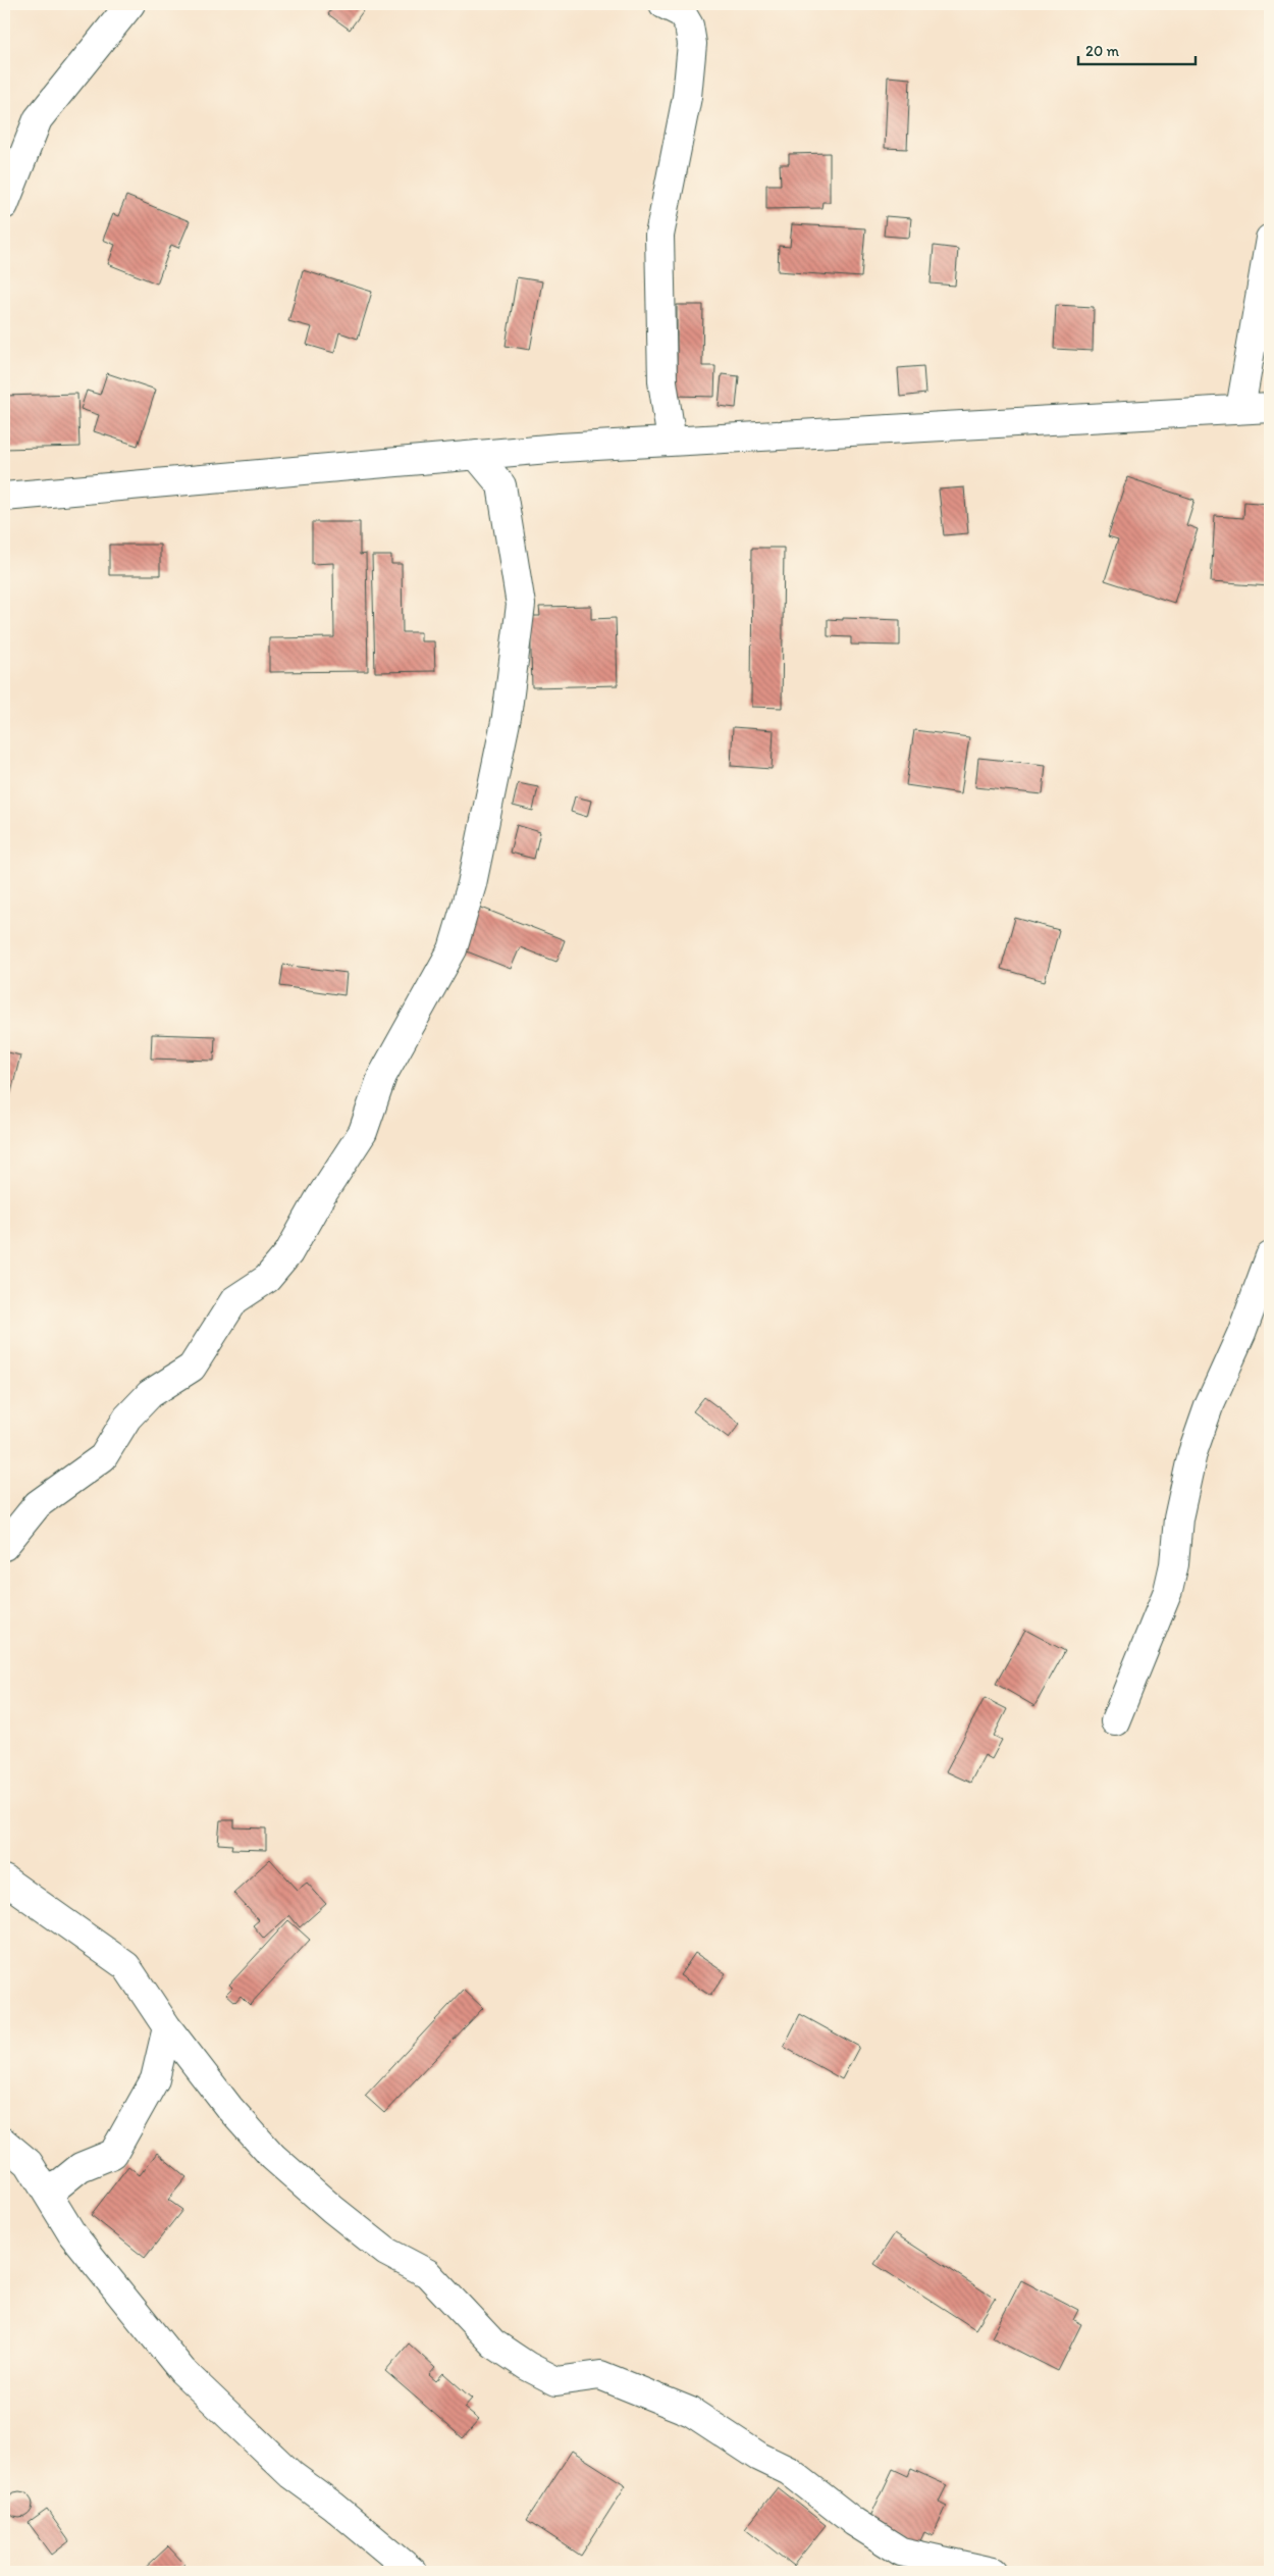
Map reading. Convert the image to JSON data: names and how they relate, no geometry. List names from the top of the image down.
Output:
{
  "scale_bar": "20 m"
}
